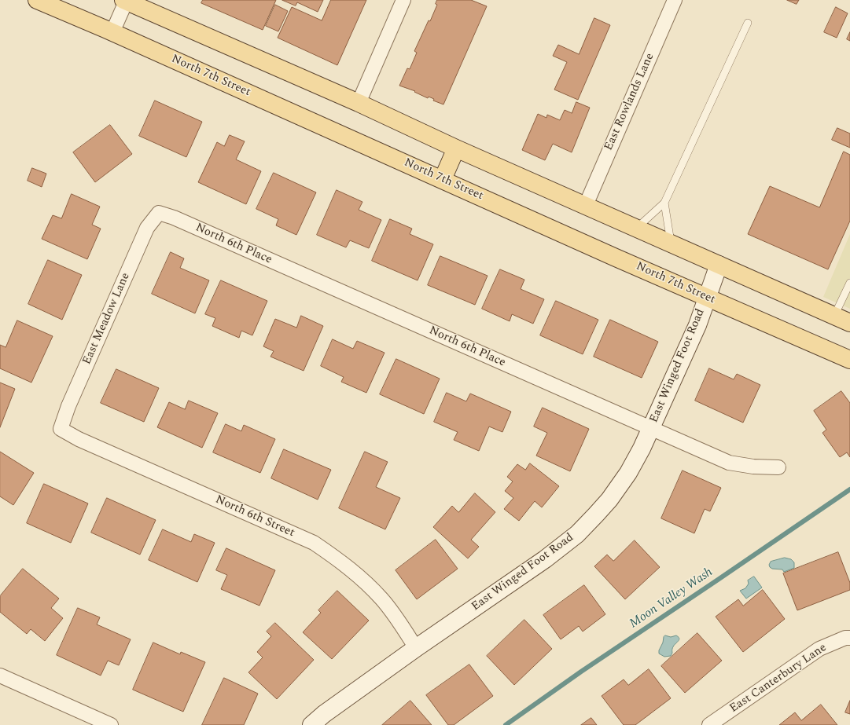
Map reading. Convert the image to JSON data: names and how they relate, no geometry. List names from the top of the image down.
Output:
{
  "streets": {
    "main road": ["North 7th Street"],
    "street": [
      "East Rowlands Lane",
      "North 6th Place",
      "East Meadow Lane",
      "East Winged Foot Road",
      "North 6th Street",
      "East Canterbury Lane"
    ]
  },
  "crossings": [
    ["North 7th Street", "East Winged Foot Road"],
    ["North 6th Place", "East Meadow Lane"],
    ["North 6th Place", "East Winged Foot Road"],
    ["East Meadow Lane", "North 6th Street"],
    ["East Winged Foot Road", "North 6th Street"]
  ],
  "water": ["Moon Valley Wash"]
}
